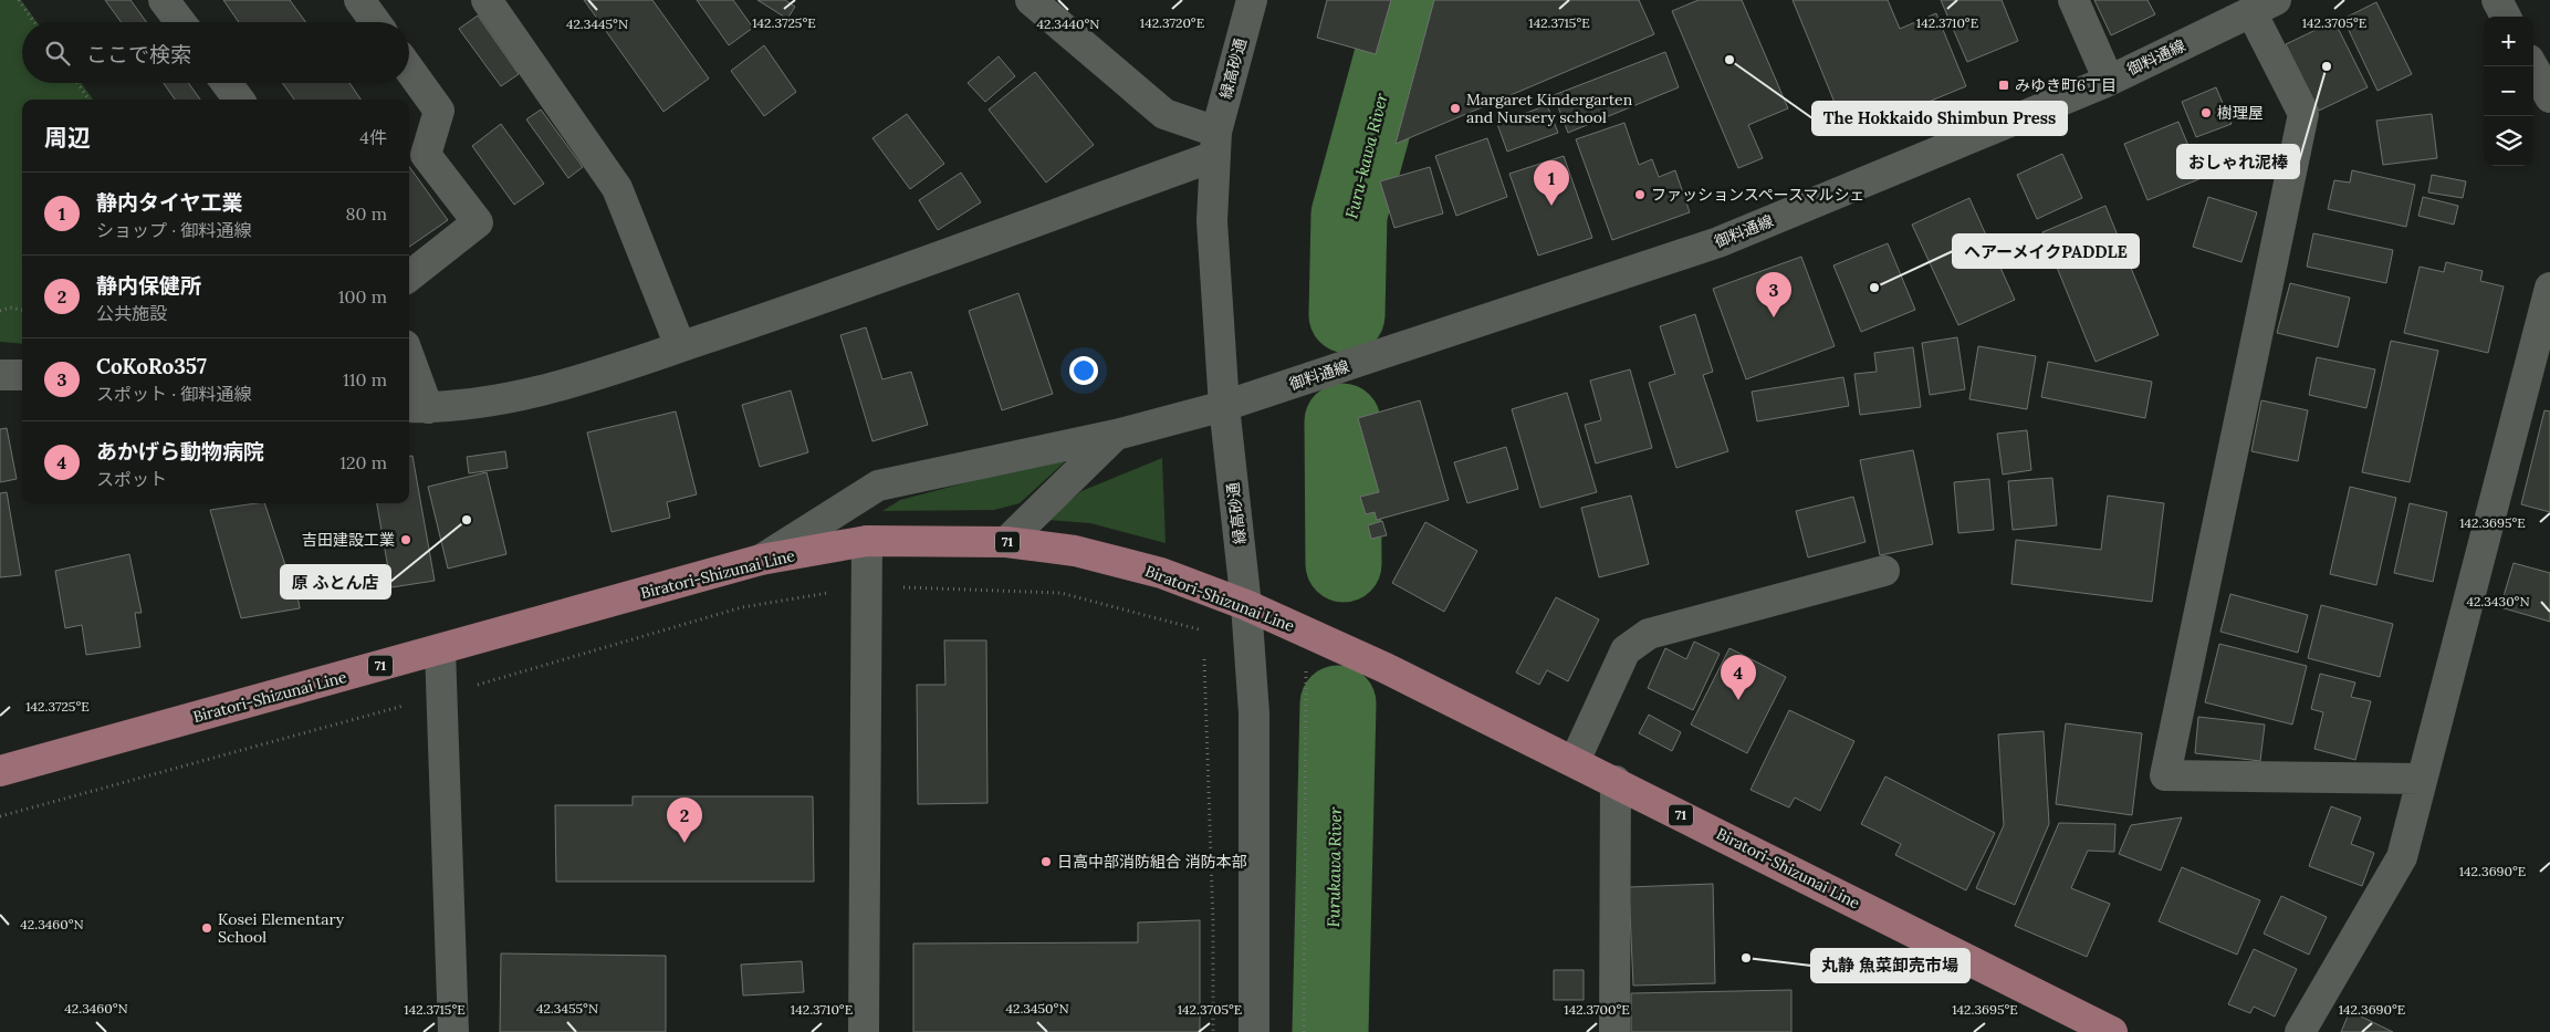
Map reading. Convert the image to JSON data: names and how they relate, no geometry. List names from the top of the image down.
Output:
{
  "streets": {
    "main road": ["71", "Biratori-Shizunai Line"],
    "street": ["御料通線", "緑高砂通"]
  },
  "crossings": [
    ["御料通線", "緑高砂通"],
    ["御料通線", "Biratori-Shizunai Line"],
    ["緑高砂通", "Biratori-Shizunai Line"]
  ],
  "water": ["Furu-kawa River", "Furukawa River"],
  "places": {
    "other": [
      "The Hokkaido Shimbun Press",
      "おしゃれ泥棒",
      "Margaret Kindergarten and Nursery school",
      "樹理屋",
      "ファッションスペースマルシェ",
      "ヘアーメイクPADDLE",
      "原 ふとん店",
      "吉田建設工業",
      "日高中部消防組合 消防本部",
      "Kosei Elementary School",
      "丸静 魚菜卸売市場"
    ],
    "transit": ["みゆき町6丁目"]
  },
  "page": {
    "map_buttons": ["+", "−"],
    "search": "ここで検索",
    "heading": ["周辺", "4件"],
    "pins": [
      "1",
      "3",
      "4",
      "2"
    ],
    "list": [
      {
        "mark": "1",
        "name": "静内タイヤ工業",
        "note": "ショップ · 御料通線",
        "value": "80 m"
      },
      {
        "mark": "2",
        "name": "静内保健所",
        "note": "公共施設",
        "value": "100 m"
      },
      {
        "mark": "3",
        "name": "CoKoRo357",
        "note": "スポット · 御料通線",
        "value": "110 m"
      },
      {
        "mark": "4",
        "name": "あかげら動物病院",
        "note": "スポット",
        "value": "120 m"
      }
    ]
  },
  "coordinates": [
    "142.3725°E",
    "142.3720°E",
    "142.3715°E",
    "142.3710°E",
    "142.3705°E",
    "42.3445°N",
    "42.3440°N",
    "142.3695°E",
    "42.3430°N",
    "142.3690°E",
    "42.3460°N",
    "42.3455°N",
    "42.3450°N",
    "142.3700°E"
  ]
}
